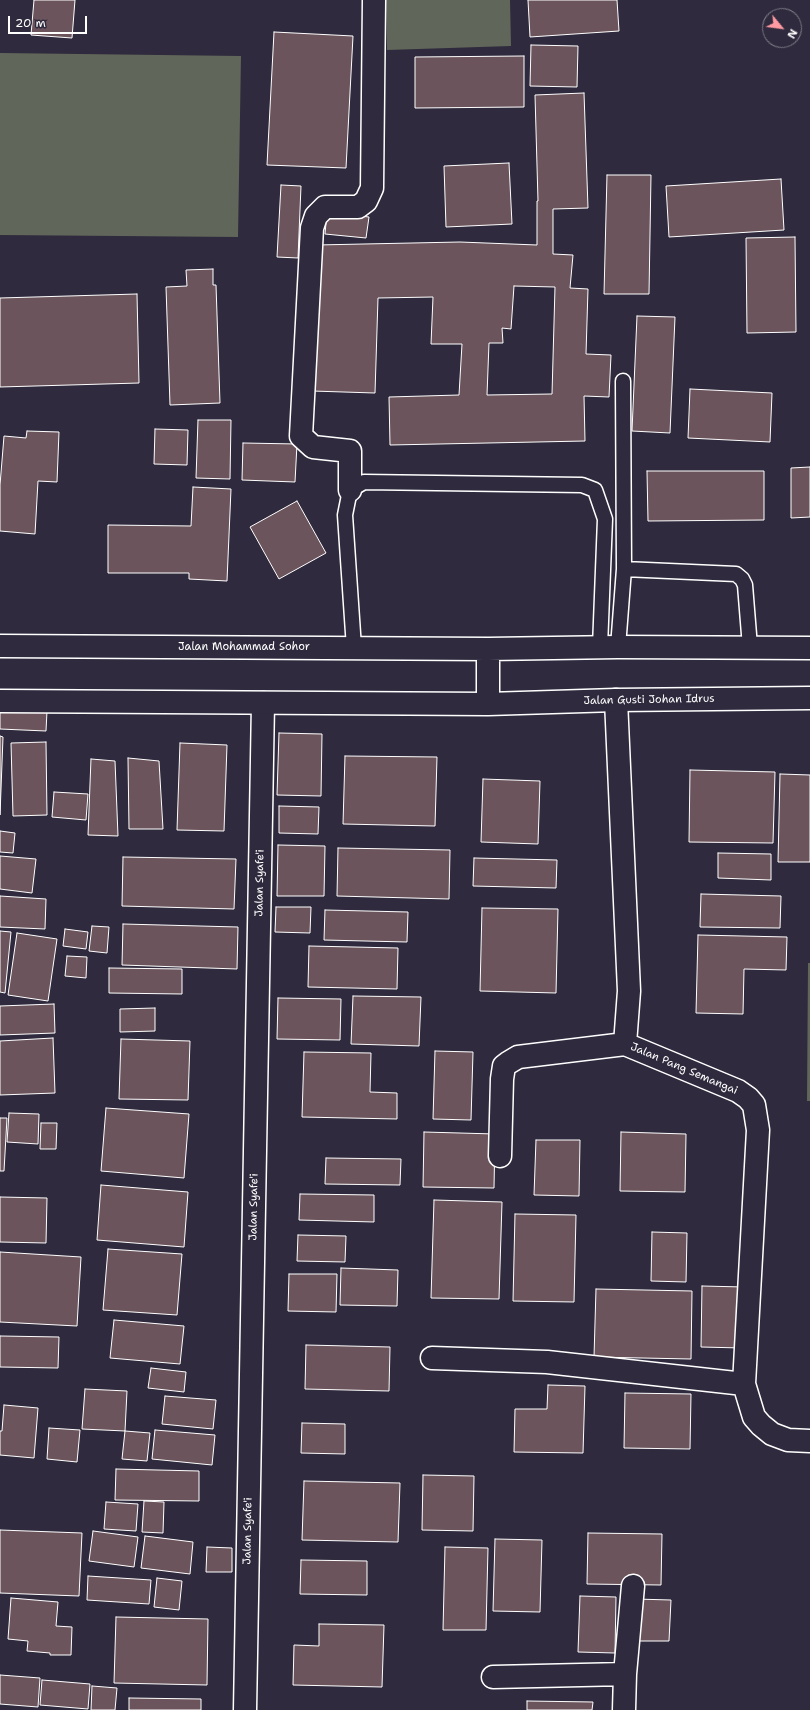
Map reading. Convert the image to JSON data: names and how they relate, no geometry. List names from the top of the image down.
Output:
{
  "streets": {
    "street": [
      "Jalan Mohammad Sohor",
      "Jalan Gusti Johan Idrus",
      "Jalan Syafe'i",
      "Jalan Pang Semangai"
    ]
  },
  "crossings": [
    ["Jalan Gusti Johan Idrus", "Jalan Pang Semangai"]
  ],
  "scale_bar": "20 m",
  "north": "bottom right"
}
